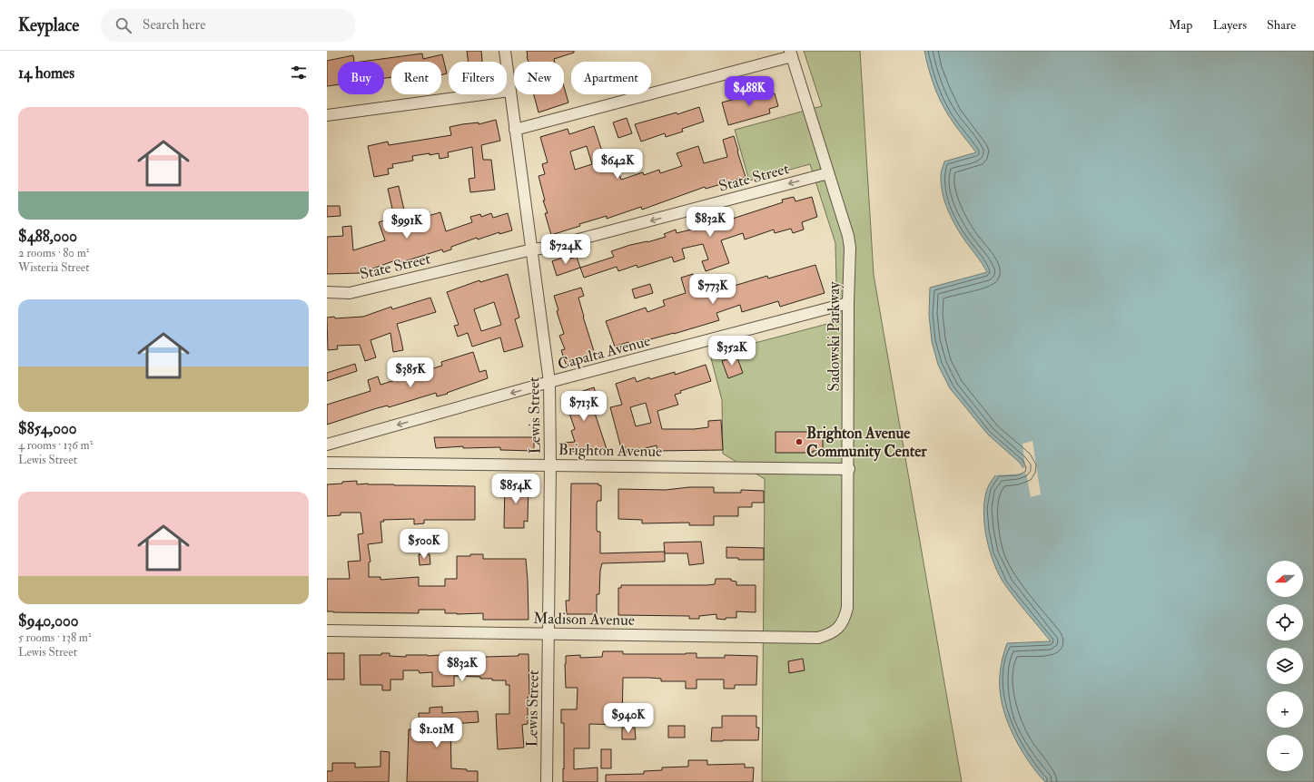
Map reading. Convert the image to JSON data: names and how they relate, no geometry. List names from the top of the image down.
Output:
{
  "streets": {
    "street": [
      "State Street",
      "Sadowski Parkway",
      "Capalta Avenue",
      "Lewis Street",
      "Brighton Avenue",
      "Madison Avenue"
    ]
  },
  "crossings": [
    ["State Street", "Sadowski Parkway"],
    ["State Street", "Lewis Street"],
    ["Sadowski Parkway", "Capalta Avenue"],
    ["Sadowski Parkway", "Brighton Avenue"],
    ["Sadowski Parkway", "Madison Avenue"],
    ["Capalta Avenue", "Lewis Street"],
    ["Lewis Street", "Brighton Avenue"],
    ["Lewis Street", "Madison Avenue"]
  ],
  "one_way": ["State Street", "Capalta Avenue"],
  "places": ["Brighton Avenue Community Center"],
  "north": "left",
  "page": {
    "header": "Keyplace",
    "search": "Search here",
    "nav": ["Map", "Layers", "Share"],
    "heading": "14 homes",
    "chip": [
      "Buy",
      "Rent",
      "Filters",
      "New",
      "Apartment"
    ],
    "price": [
      "$488K",
      "$642K",
      "$832K",
      "$991K",
      "$724K",
      "$773K",
      "$352K",
      "$385K",
      "$713K",
      "$854K",
      "$500K",
      "$832K",
      "$940K",
      "$1.01M"
    ],
    "list": [
      {
        "name": "$488,000",
        "note": "2 rooms · 80 m² · Wisteria Street"
      },
      {
        "name": "$854,000",
        "note": "4 rooms · 136 m² · Lewis Street"
      },
      {
        "name": "$940,000",
        "note": "5 rooms · 138 m² · Lewis Street"
      }
    ],
    "map_buttons": ["+", "−"]
  }
}
